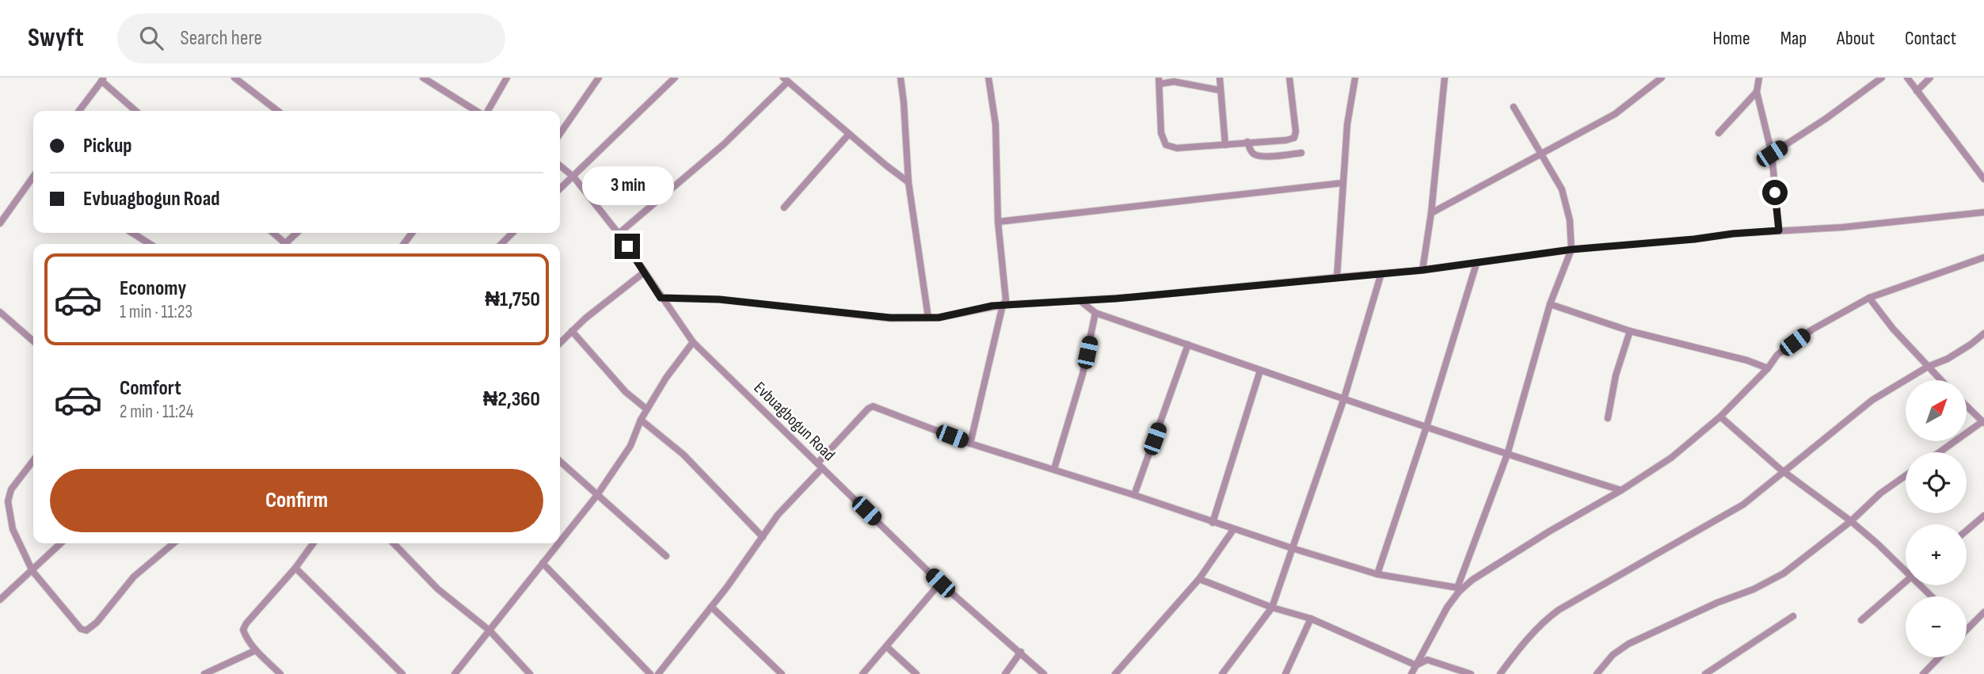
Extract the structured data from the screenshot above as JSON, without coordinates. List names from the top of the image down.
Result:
{
  "streets": {
    "street": ["Evbuagbogun Road"]
  },
  "north": "top right",
  "page": {
    "header": "Swyft",
    "search": "Search here",
    "nav": [
      "Home",
      "Map",
      "About",
      "Contact"
    ],
    "banner": ["Pickup", "Evbuagbogun Road"],
    "bubble": "3 min",
    "list": [
      {
        "name": "Economy",
        "note": "1 min · 11:23",
        "value": "₦1,750"
      },
      {
        "name": "Comfort",
        "note": "2 min · 11:24",
        "value": "₦2,360"
      }
    ],
    "map_buttons": ["+", "−"],
    "buttons": "Confirm"
  }
}
